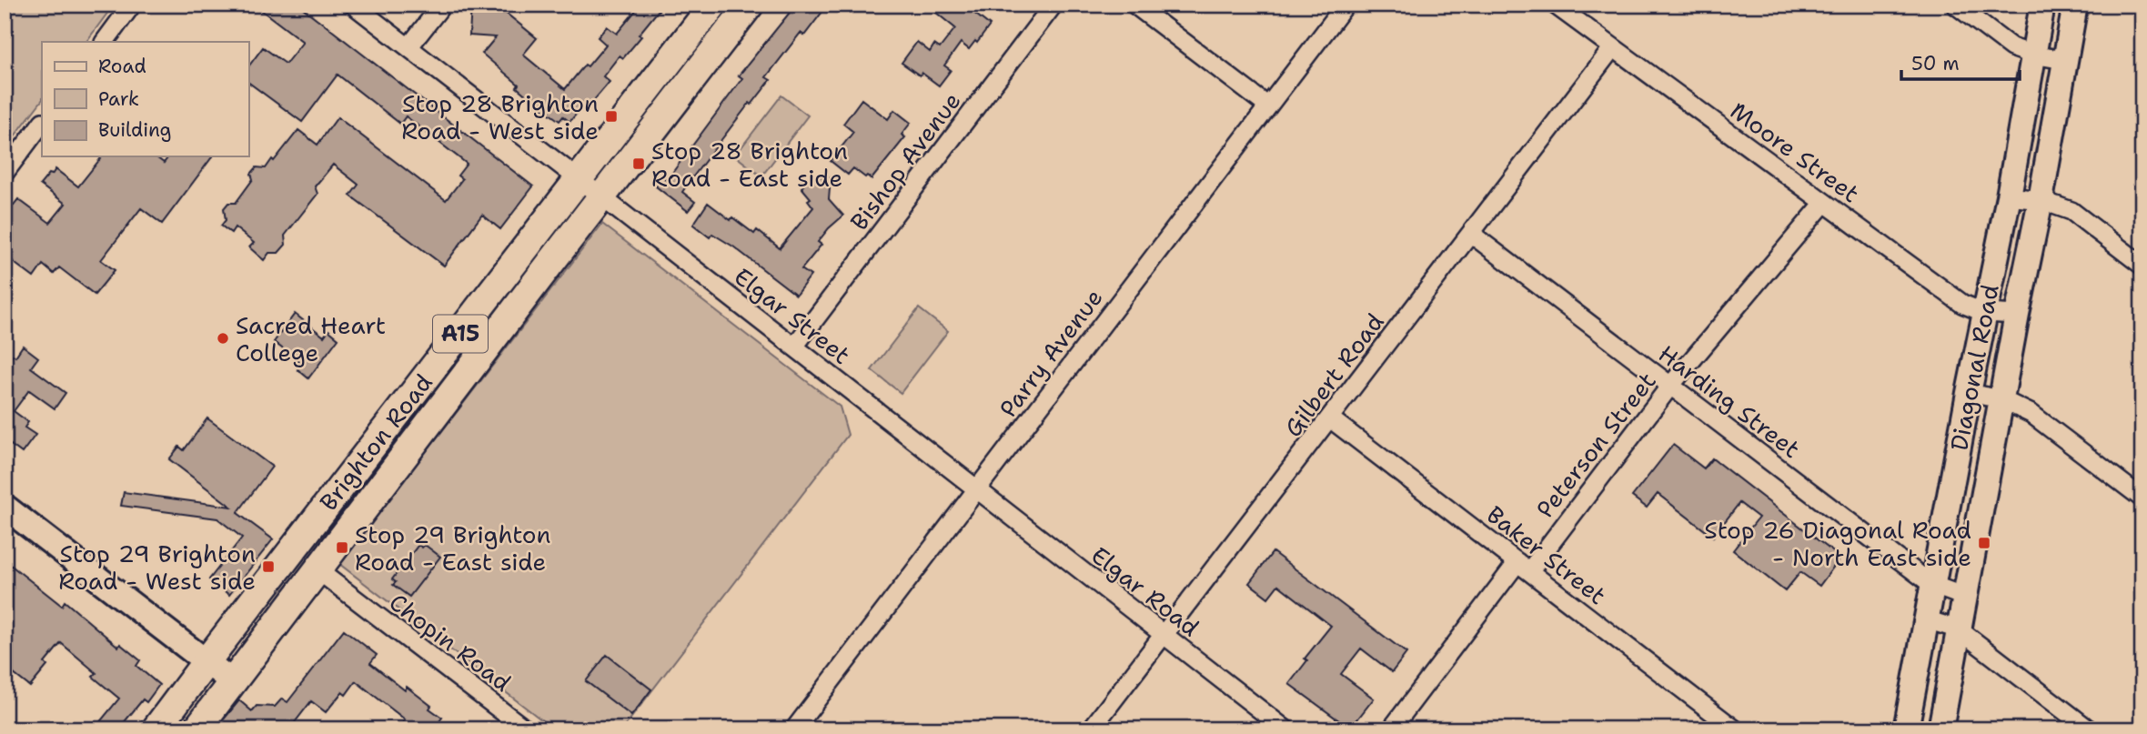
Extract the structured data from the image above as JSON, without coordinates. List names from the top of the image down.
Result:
{
  "streets": {
    "main road": ["A15", "Diagonal Road", "Brighton Road"],
    "street": [
      "Moore Street",
      "Bishop Avenue",
      "Elgar Street",
      "Parry Avenue",
      "Gilbert Road",
      "Harding Street",
      "Peterson Street",
      "Baker Street",
      "Elgar Road",
      "Chopin Road"
    ]
  },
  "crossings": [
    ["Moore Street", "Diagonal Road"],
    ["Moore Street", "Gilbert Road"],
    ["Moore Street", "Peterson Street"],
    ["Bishop Avenue", "Elgar Street"],
    ["Elgar Street", "Parry Avenue"],
    ["Elgar Street", "Brighton Road"],
    ["Elgar Street", "Elgar Road"],
    ["Parry Avenue", "Elgar Road"],
    ["Diagonal Road", "Harding Street"],
    ["Gilbert Road", "Harding Street"],
    ["Gilbert Road", "Baker Street"],
    ["Gilbert Road", "Elgar Road"],
    ["Harding Street", "Peterson Street"],
    ["Brighton Road", "Chopin Road"],
    ["Peterson Street", "Baker Street"]
  ],
  "places": {
    "transit": [
      "Stop 28 Brighton Road - West side",
      "Stop 28 Brighton Road - East side",
      "Stop 26 Diagonal Road - North East side",
      "Stop 29 Brighton Road - East side",
      "Stop 29 Brighton Road - West side"
    ],
    "other": ["Sacred Heart College"]
  },
  "legend": ["Road", "Park", "Building"],
  "scale_bar": "50 m"
}
